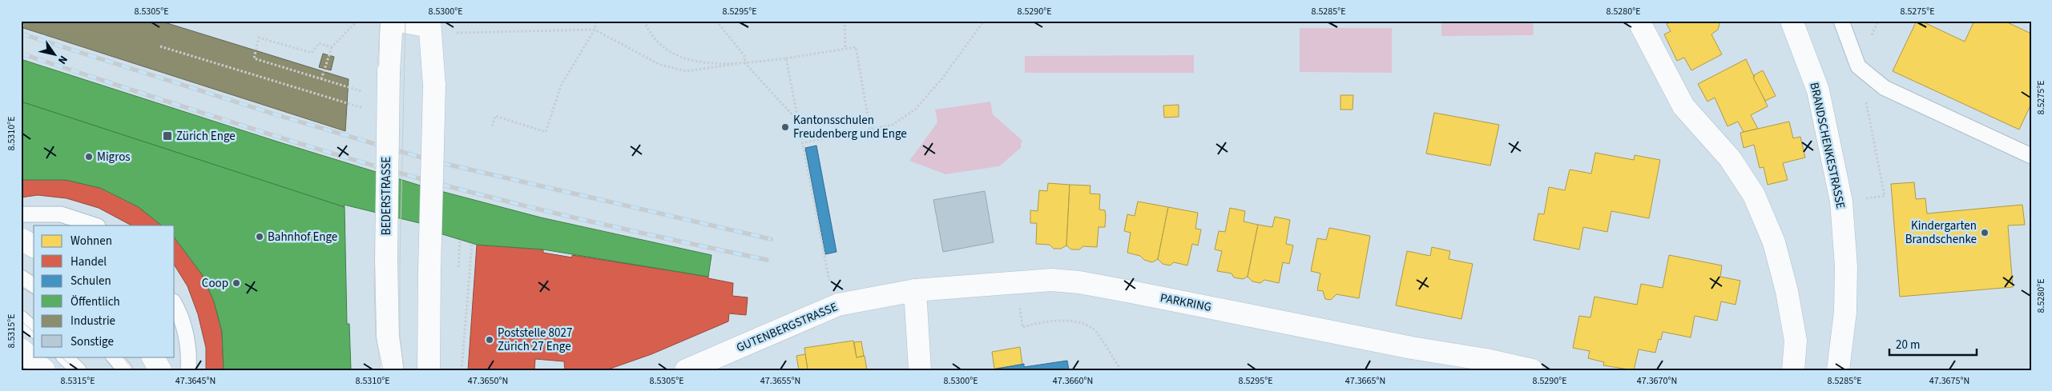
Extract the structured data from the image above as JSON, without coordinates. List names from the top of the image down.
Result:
{
  "streets": {
    "street": [
      "BRANDSCHENKESTRASSE",
      "BEDERSTRASSE",
      "PARKRING",
      "GUTENBERGSTRASSE"
    ]
  },
  "crossings": [
    ["PARKRING", "GUTENBERGSTRASSE"]
  ],
  "places": {
    "other": [
      "Kantonsschulen Freudenberg und Enge",
      "Migros",
      "Kindergarten Brandschenke",
      "Bahnhof Enge",
      "Coop",
      "Poststelle 8027 Zürich 27 Enge"
    ],
    "transit": ["Zürich Enge"]
  },
  "legend": [
    "Wohnen",
    "Handel",
    "Schulen",
    "Öffentlich",
    "Industrie",
    "Sonstige"
  ],
  "scale_bar": "20 m",
  "north": "bottom right",
  "coordinates": [
    "8.5305°E",
    "8.5300°E",
    "8.5295°E",
    "8.5290°E",
    "8.5285°E",
    "8.5280°E",
    "8.5275°E",
    "8.5310°E",
    "8.5315°E",
    "47.3645°N",
    "47.3650°N",
    "47.3655°N",
    "47.3660°N",
    "47.3665°N",
    "47.3670°N",
    "47.3675°N"
  ]
}
